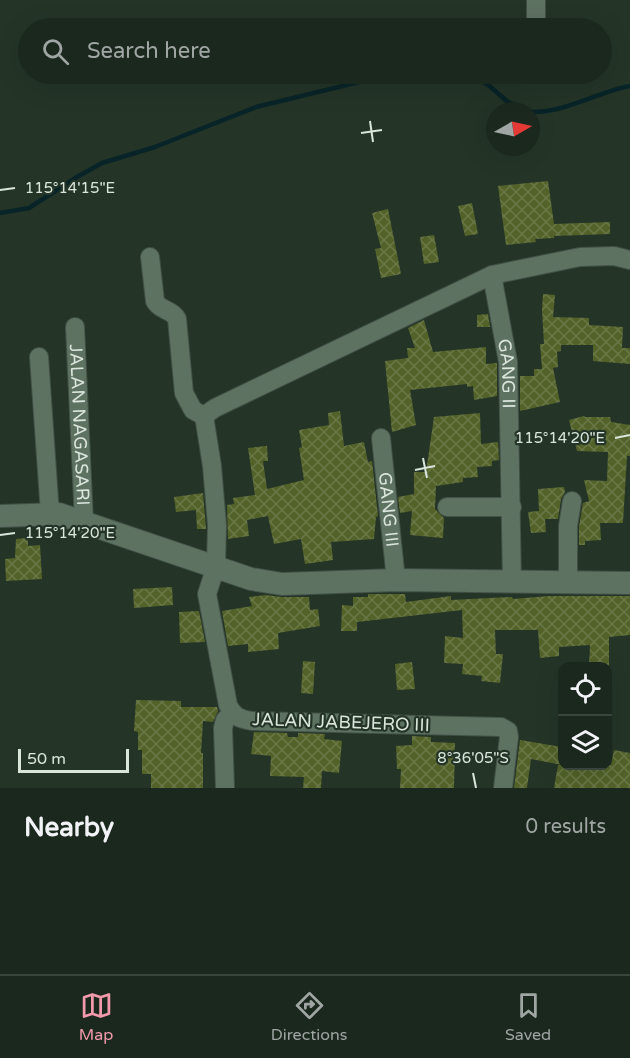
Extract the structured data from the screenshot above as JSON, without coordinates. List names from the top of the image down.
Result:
{
  "streets": {
    "street": [
      "GANG II",
      "JALAN NAGASARI",
      "GANG III",
      "JALAN JABEJERO III"
    ]
  },
  "scale_bar": "50 m",
  "north": "right",
  "page": {
    "search": "Search here",
    "scale": "50 m",
    "heading": ["Nearby", "0 results"],
    "nav": ["Map", "Directions", "Saved"]
  },
  "coordinates": ["115°14'15\"E", "115°14'20\"E", "8°36'05\"S"]
}
